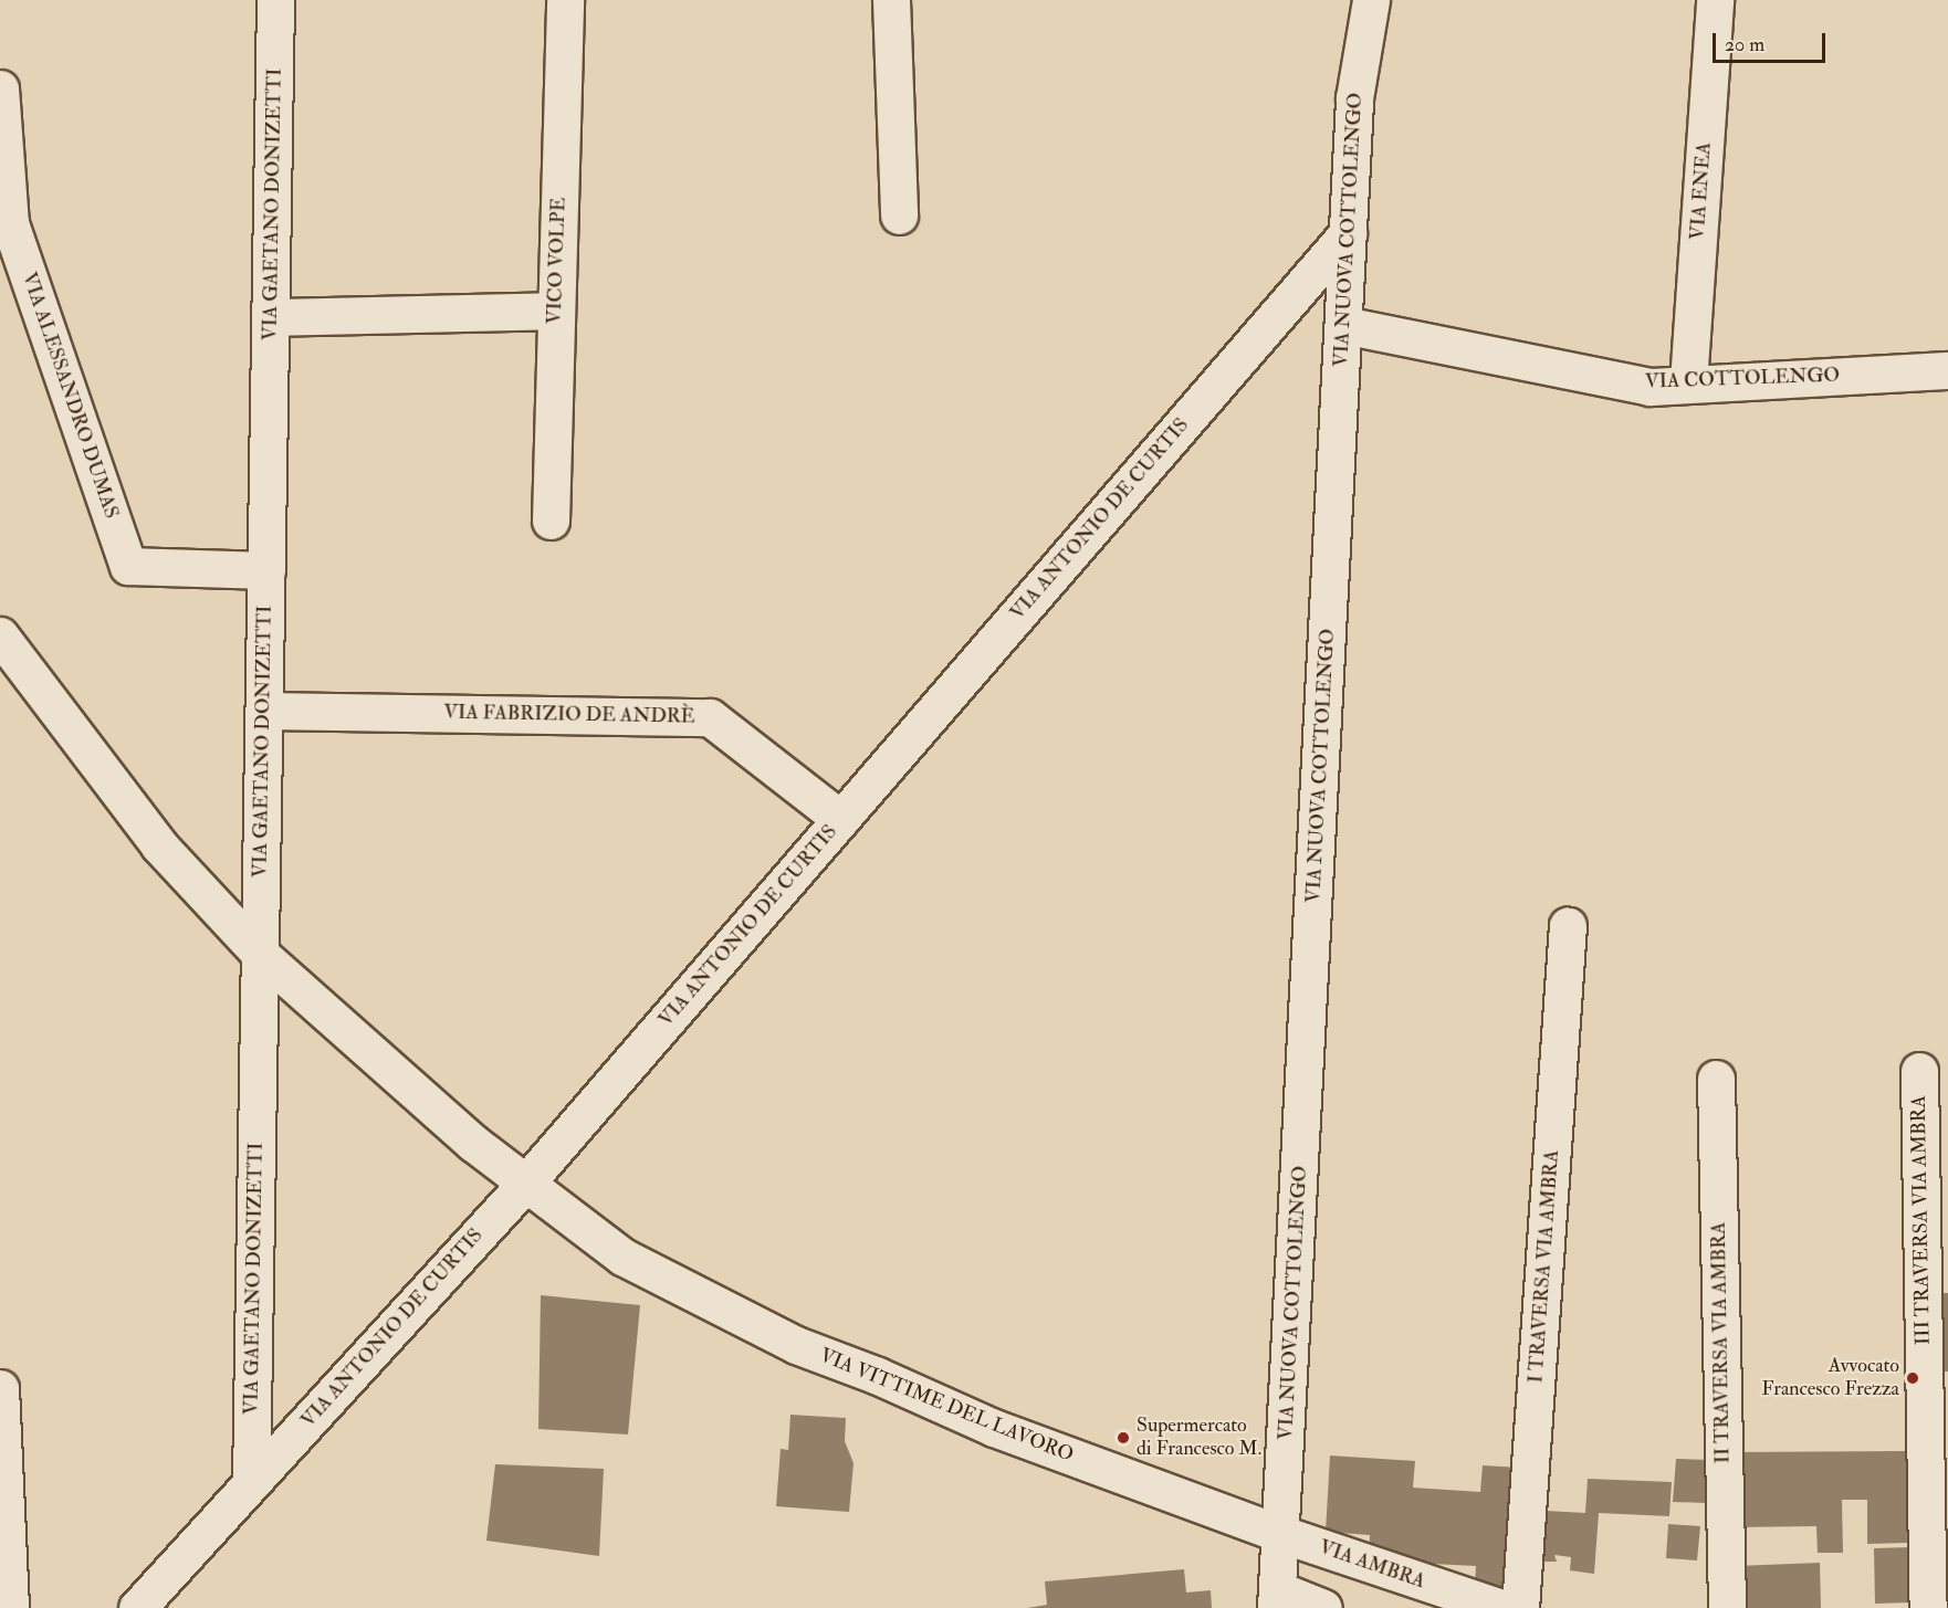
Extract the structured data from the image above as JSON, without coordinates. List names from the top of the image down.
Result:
{
  "streets": {
    "street": [
      "VIA ENEA",
      "VIA GAETANO DONIZETTI",
      "VIA NUOVA COTTOLENGO",
      "VICO VOLPE",
      "VIA COTTOLENGO",
      "VIA ALESSANDRO DUMAS",
      "VIA ANTONIO DE CURTIS",
      "VIA FABRIZIO DE ANDRÈ",
      "III TRAVERSA VIA AMBRA",
      "I TRAVERSA VIA AMBRA",
      "II TRAVERSA VIA AMBRA",
      "VIA VITTIME DEL LAVORO",
      "VIA AMBRA"
    ]
  },
  "crossings": [
    ["VIA ENEA", "VIA COTTOLENGO"],
    ["VIA GAETANO DONIZETTI", "VIA ALESSANDRO DUMAS"],
    ["VIA GAETANO DONIZETTI", "VIA ANTONIO DE CURTIS"],
    ["VIA GAETANO DONIZETTI", "VIA FABRIZIO DE ANDRÈ"],
    ["VIA GAETANO DONIZETTI", "VIA VITTIME DEL LAVORO"],
    ["VIA NUOVA COTTOLENGO", "VIA COTTOLENGO"],
    ["VIA NUOVA COTTOLENGO", "VIA ANTONIO DE CURTIS"],
    ["VIA NUOVA COTTOLENGO", "VIA VITTIME DEL LAVORO"],
    ["VIA NUOVA COTTOLENGO", "VIA AMBRA"],
    ["VIA ANTONIO DE CURTIS", "VIA FABRIZIO DE ANDRÈ"],
    ["VIA ANTONIO DE CURTIS", "VIA VITTIME DEL LAVORO"],
    ["VIA VITTIME DEL LAVORO", "VIA AMBRA"]
  ],
  "places": ["Avvocato Francesco Frezza", "Supermercato di Francesco M."],
  "scale_bar": "20 m"
}
